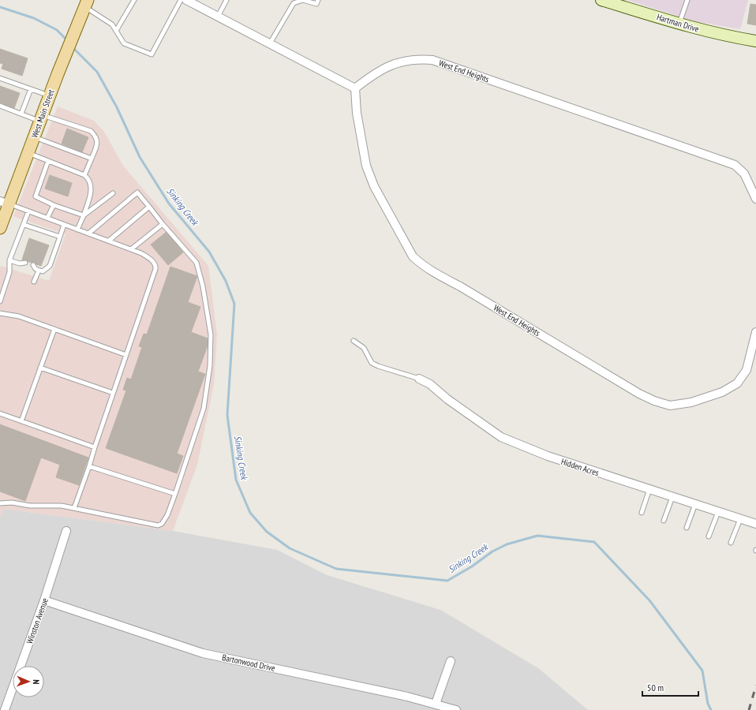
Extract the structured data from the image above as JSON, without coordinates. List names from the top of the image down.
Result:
{
  "streets": {
    "main road": ["Hartman Drive", "West Main Street"],
    "street": [
      "West End Heights",
      "Hidden Acres",
      "Winston Avenue",
      "Bartonwood Drive"
    ]
  },
  "crossings": [
    ["Winston Avenue", "Bartonwood Drive"]
  ],
  "water": ["Sinking Creek"],
  "scale_bar": "50 m",
  "north": "right"
}
